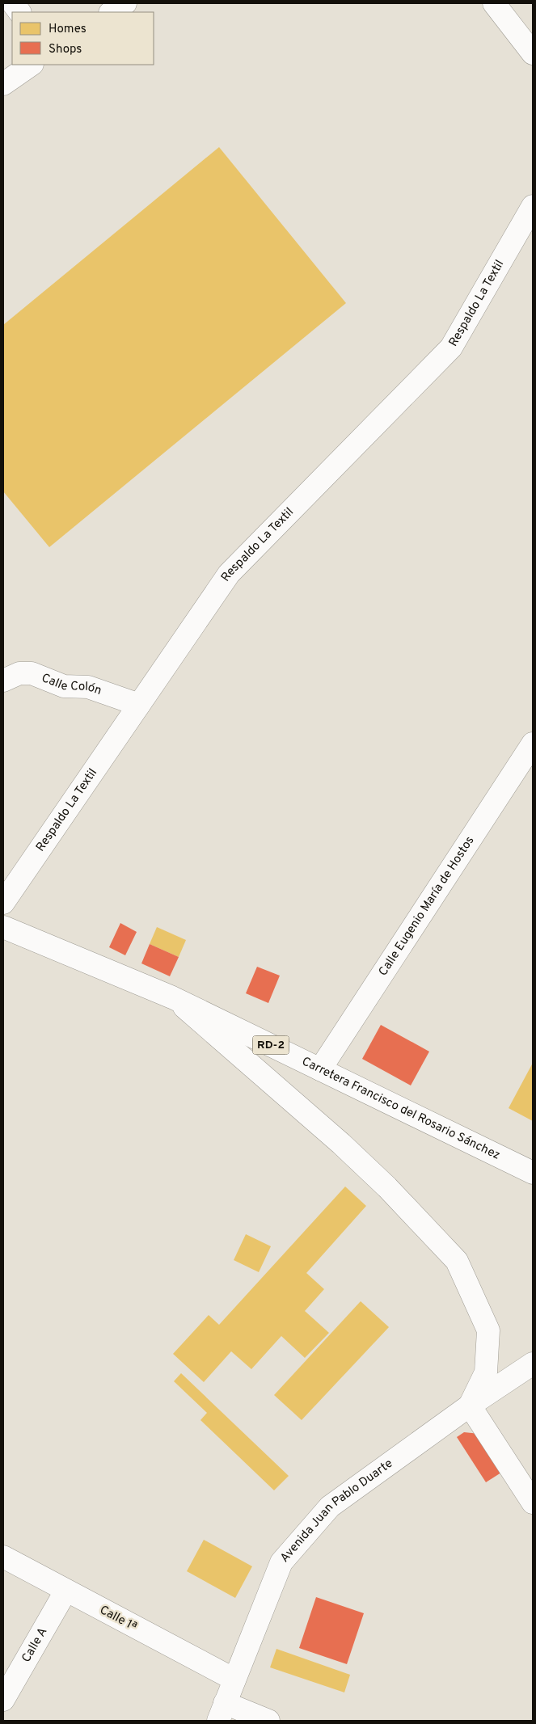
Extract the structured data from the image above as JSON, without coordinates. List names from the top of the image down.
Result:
{
  "streets": {
    "street": [
      "Respaldo La Textil",
      "Calle Colón",
      "Calle Eugenio María de Hostos",
      "RD-2",
      "Carretera Francisco del Rosario Sánchez",
      "Avenida Juan Pablo Duarte",
      "Calle 1ª",
      "Calle A"
    ]
  },
  "crossings": [
    ["Respaldo La Textil", "Calle Colón"],
    ["Calle Eugenio María de Hostos", "Carretera Francisco del Rosario Sánchez"],
    ["Avenida Juan Pablo Duarte", "Calle 1ª"],
    ["Calle 1ª", "Calle A"]
  ],
  "legend": ["Homes", "Shops"]
}
